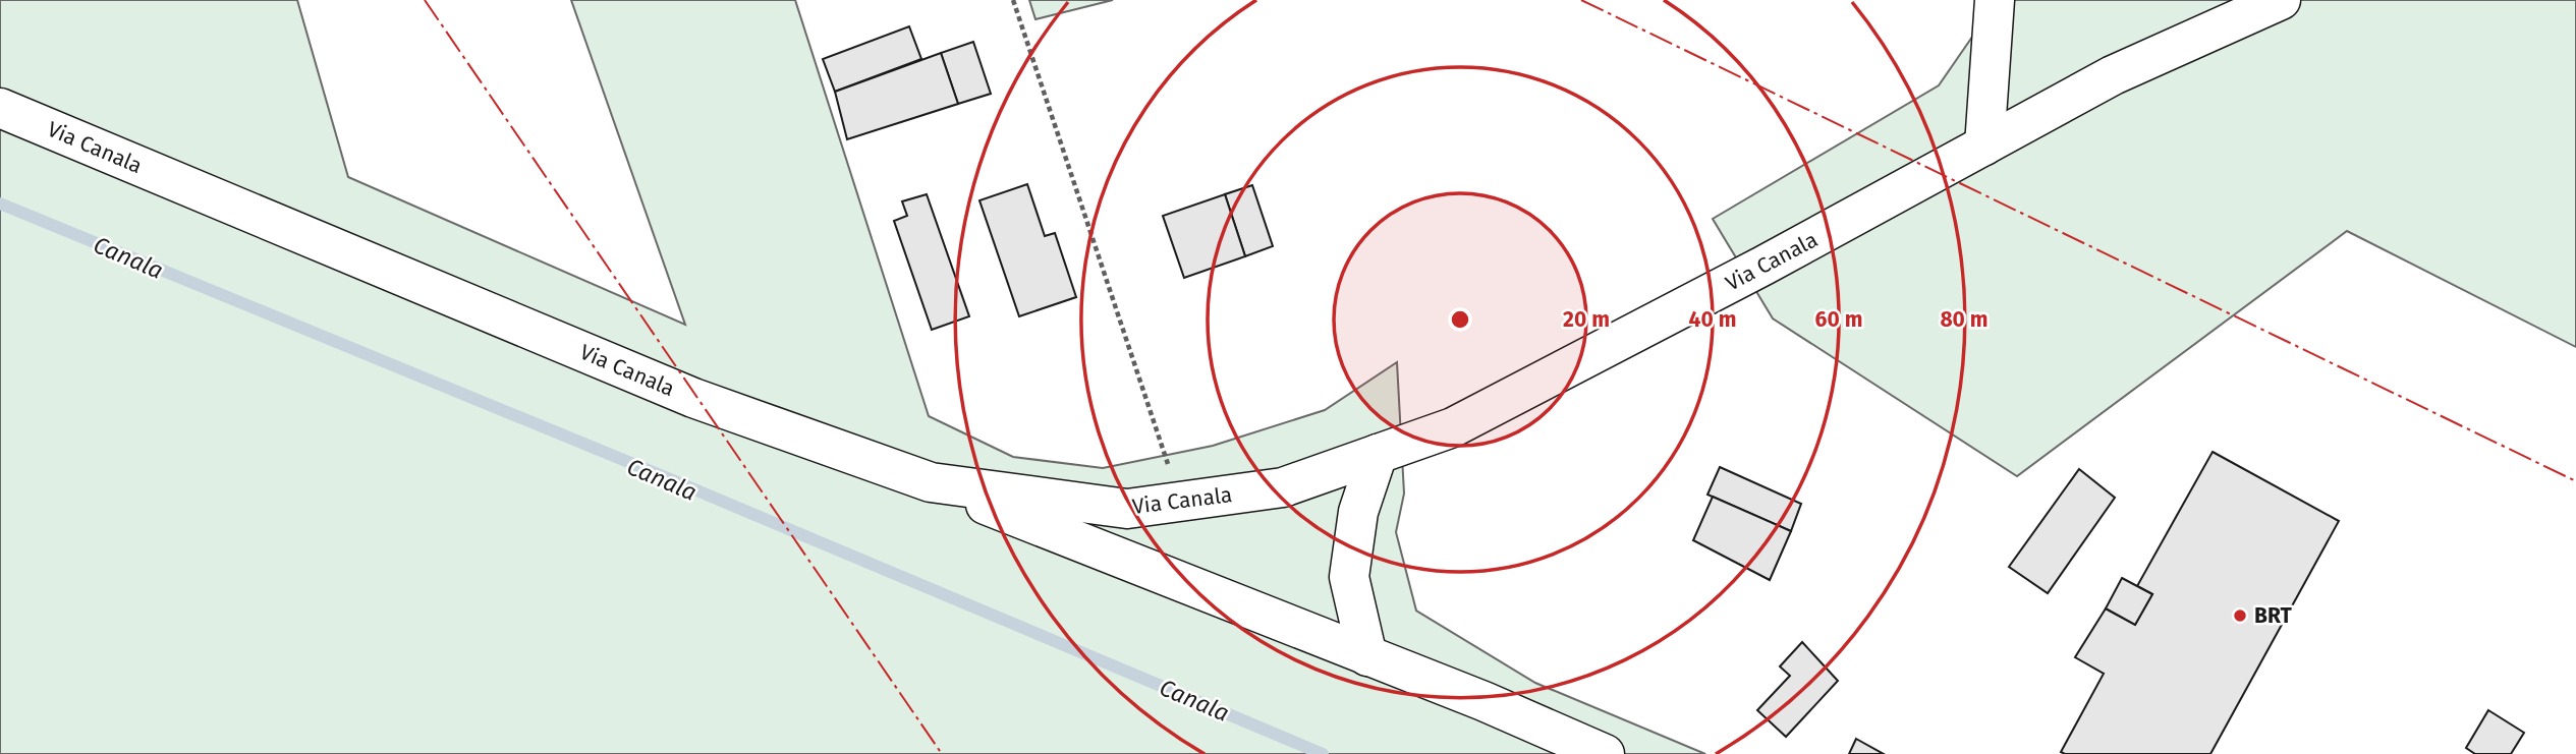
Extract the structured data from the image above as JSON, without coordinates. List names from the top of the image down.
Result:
{
  "streets": {
    "street": ["Via Canala"]
  },
  "water": ["Canala"],
  "places": ["BRT"],
  "rings": [
    "20 m",
    "40 m",
    "60 m",
    "80 m"
  ]
}
